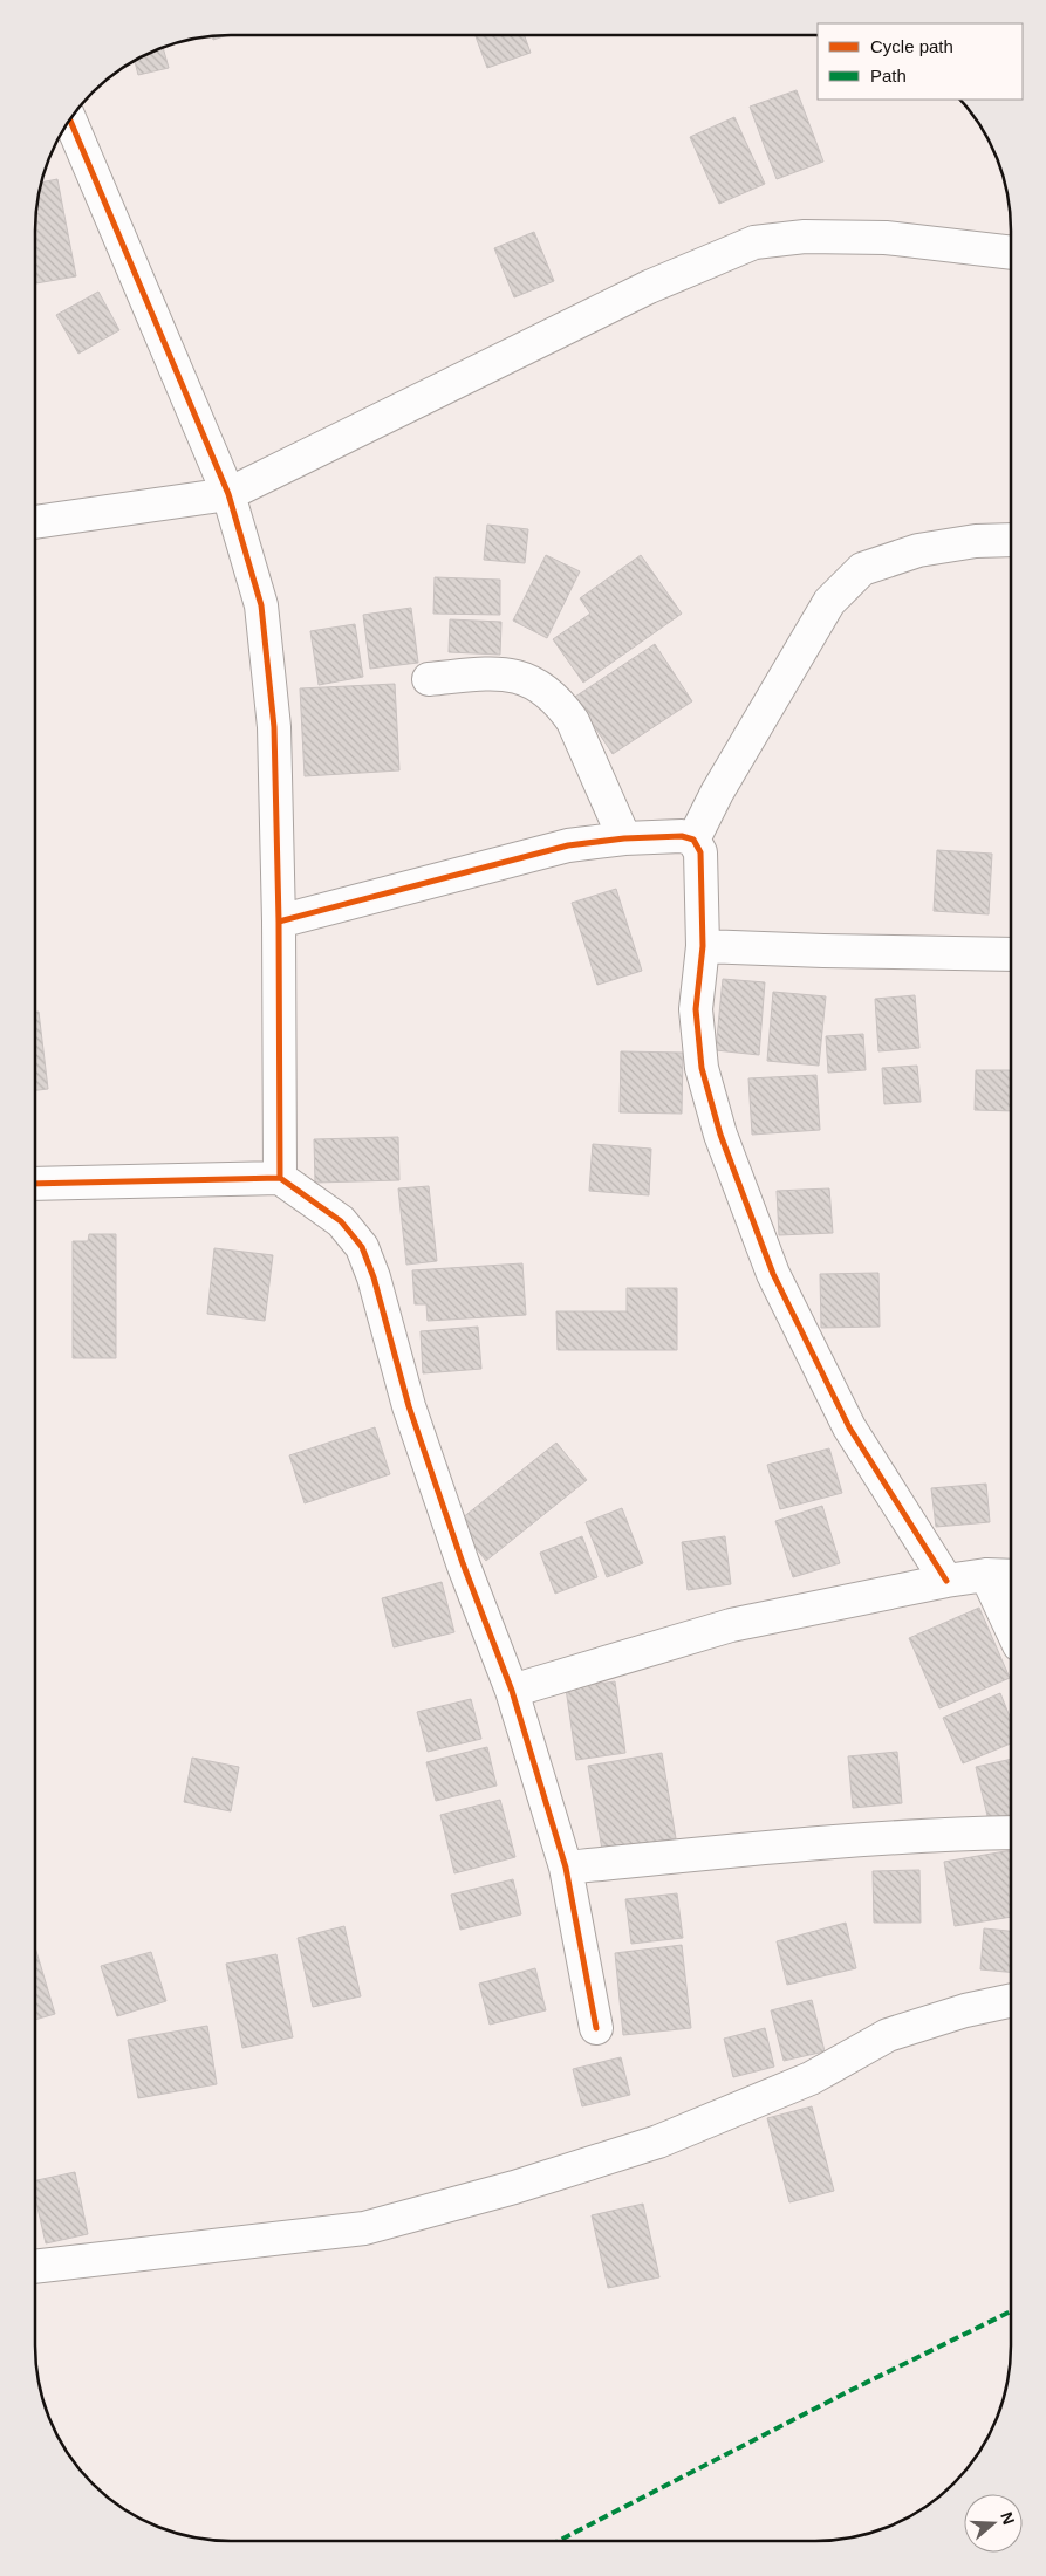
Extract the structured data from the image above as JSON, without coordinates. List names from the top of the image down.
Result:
{
  "legend": ["Cycle path", "Path"],
  "north": "right"
}
